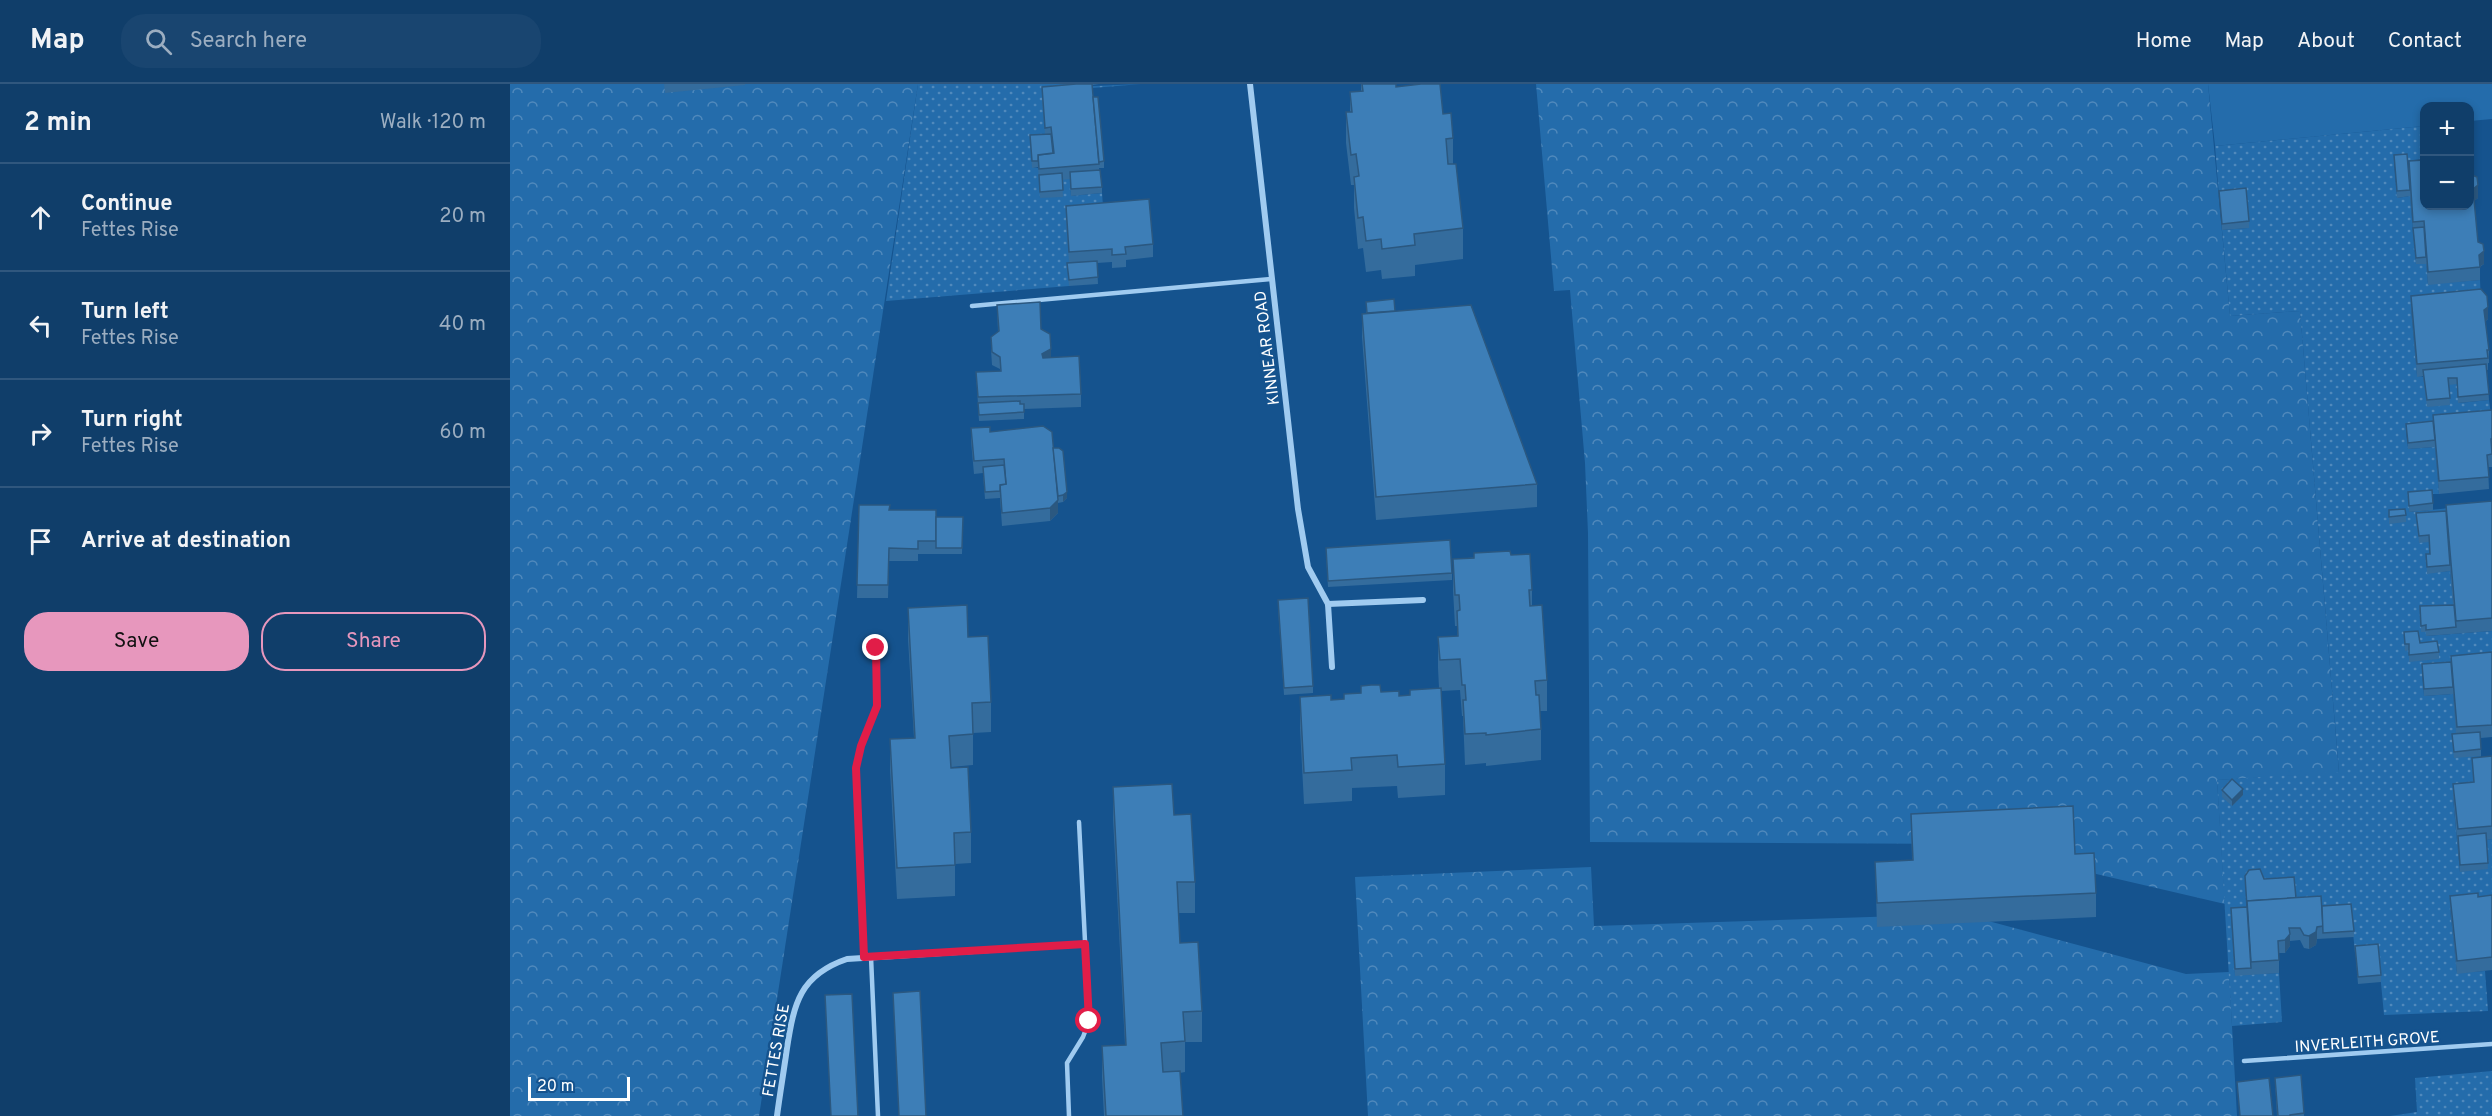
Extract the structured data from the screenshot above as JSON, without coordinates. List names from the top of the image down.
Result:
{
  "streets": {
    "street": ["KINNEAR ROAD", "FETTES RISE"],
    "lane": ["INVERLEITH GROVE"]
  },
  "scale_bar": "20 m",
  "page": {
    "header": "Map",
    "search": "Search here",
    "nav": [
      "Home",
      "Map",
      "About",
      "Contact"
    ],
    "heading": ["2 min", "Walk · 120 m"],
    "map_buttons": ["+", "−"],
    "list": [
      ["Continue", "Fettes Rise", "20 m"],
      ["Turn left", "Fettes Rise", "40 m"],
      ["Turn right", "Fettes Rise", "60 m"],
      "Arrive at destination"
    ],
    "buttons": ["Save", "Share"],
    "scale": "20 m"
  }
}
